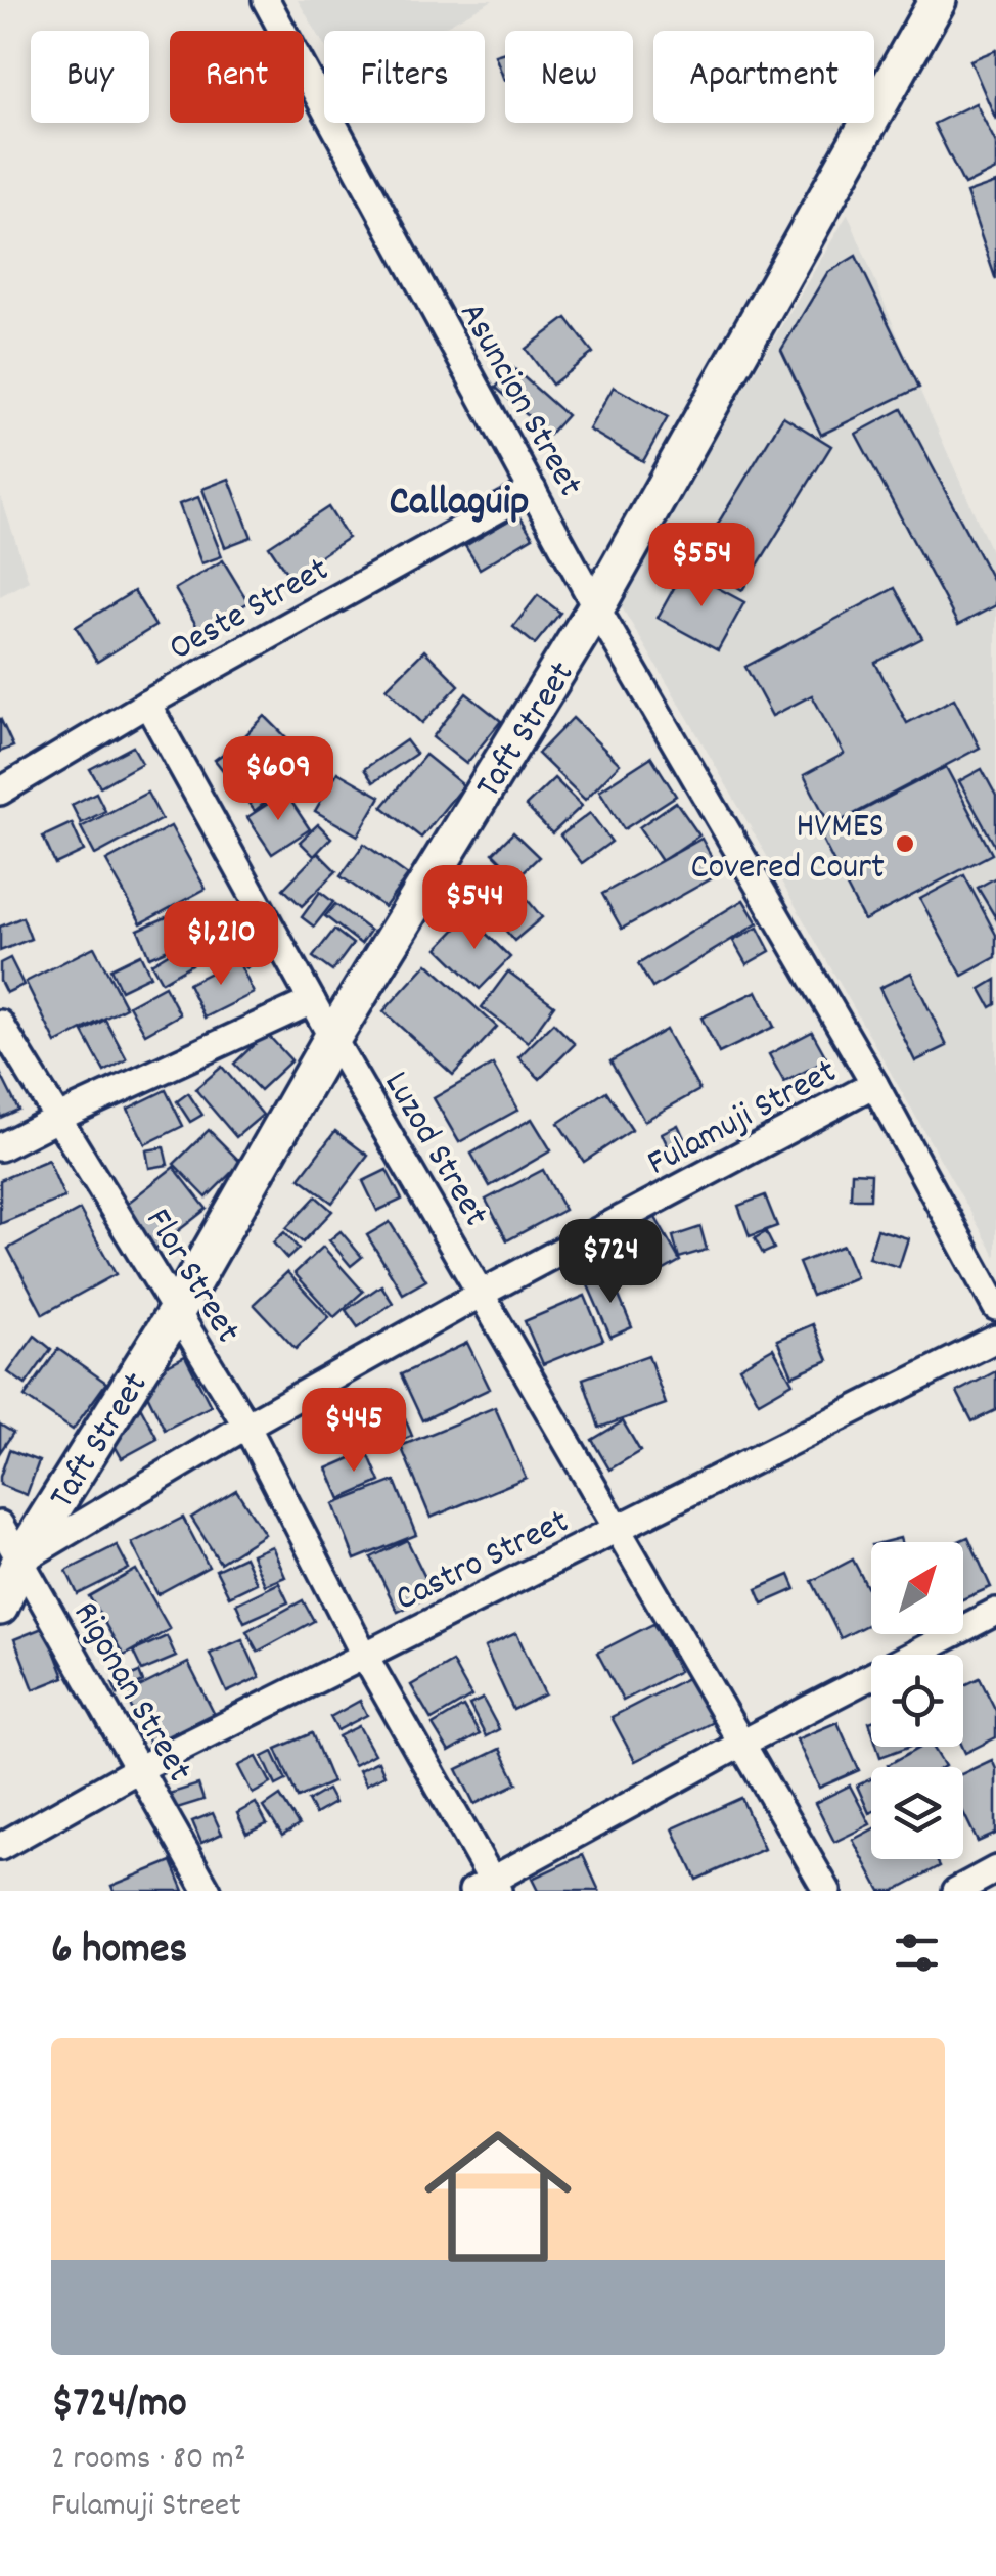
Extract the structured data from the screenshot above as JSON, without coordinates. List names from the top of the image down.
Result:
{
  "streets": {
    "street": [
      "Asuncion Street",
      "Oeste Street",
      "Taft Street",
      "Fulamuji Street",
      "Luzod Street",
      "Flor Street",
      "Castro Street",
      "Rigonan Street"
    ]
  },
  "crossings": [
    ["Asuncion Street", "Oeste Street"],
    ["Asuncion Street", "Taft Street"],
    ["Asuncion Street", "Fulamuji Street"],
    ["Oeste Street", "Luzod Street"],
    ["Taft Street", "Fulamuji Street"],
    ["Taft Street", "Luzod Street"],
    ["Taft Street", "Flor Street"],
    ["Taft Street", "Rigonan Street"],
    ["Fulamuji Street", "Luzod Street"],
    ["Fulamuji Street", "Flor Street"],
    ["Fulamuji Street", "Rigonan Street"],
    ["Luzod Street", "Castro Street"],
    ["Flor Street", "Castro Street"],
    ["Castro Street", "Rigonan Street"]
  ],
  "districts": ["Callaguip"],
  "places": ["HVMES Covered Court"],
  "north": "top right",
  "page": {
    "chip": [
      "Buy",
      "Rent",
      "Filters",
      "New",
      "Apartment"
    ],
    "price": [
      "$554",
      "$609",
      "$544",
      "$1,210",
      "$724",
      "$445"
    ],
    "heading": "6 homes",
    "list": [
      {
        "name": "$724/mo",
        "note": "2 rooms · 80 m² · Fulamuji Street"
      }
    ]
  }
}
